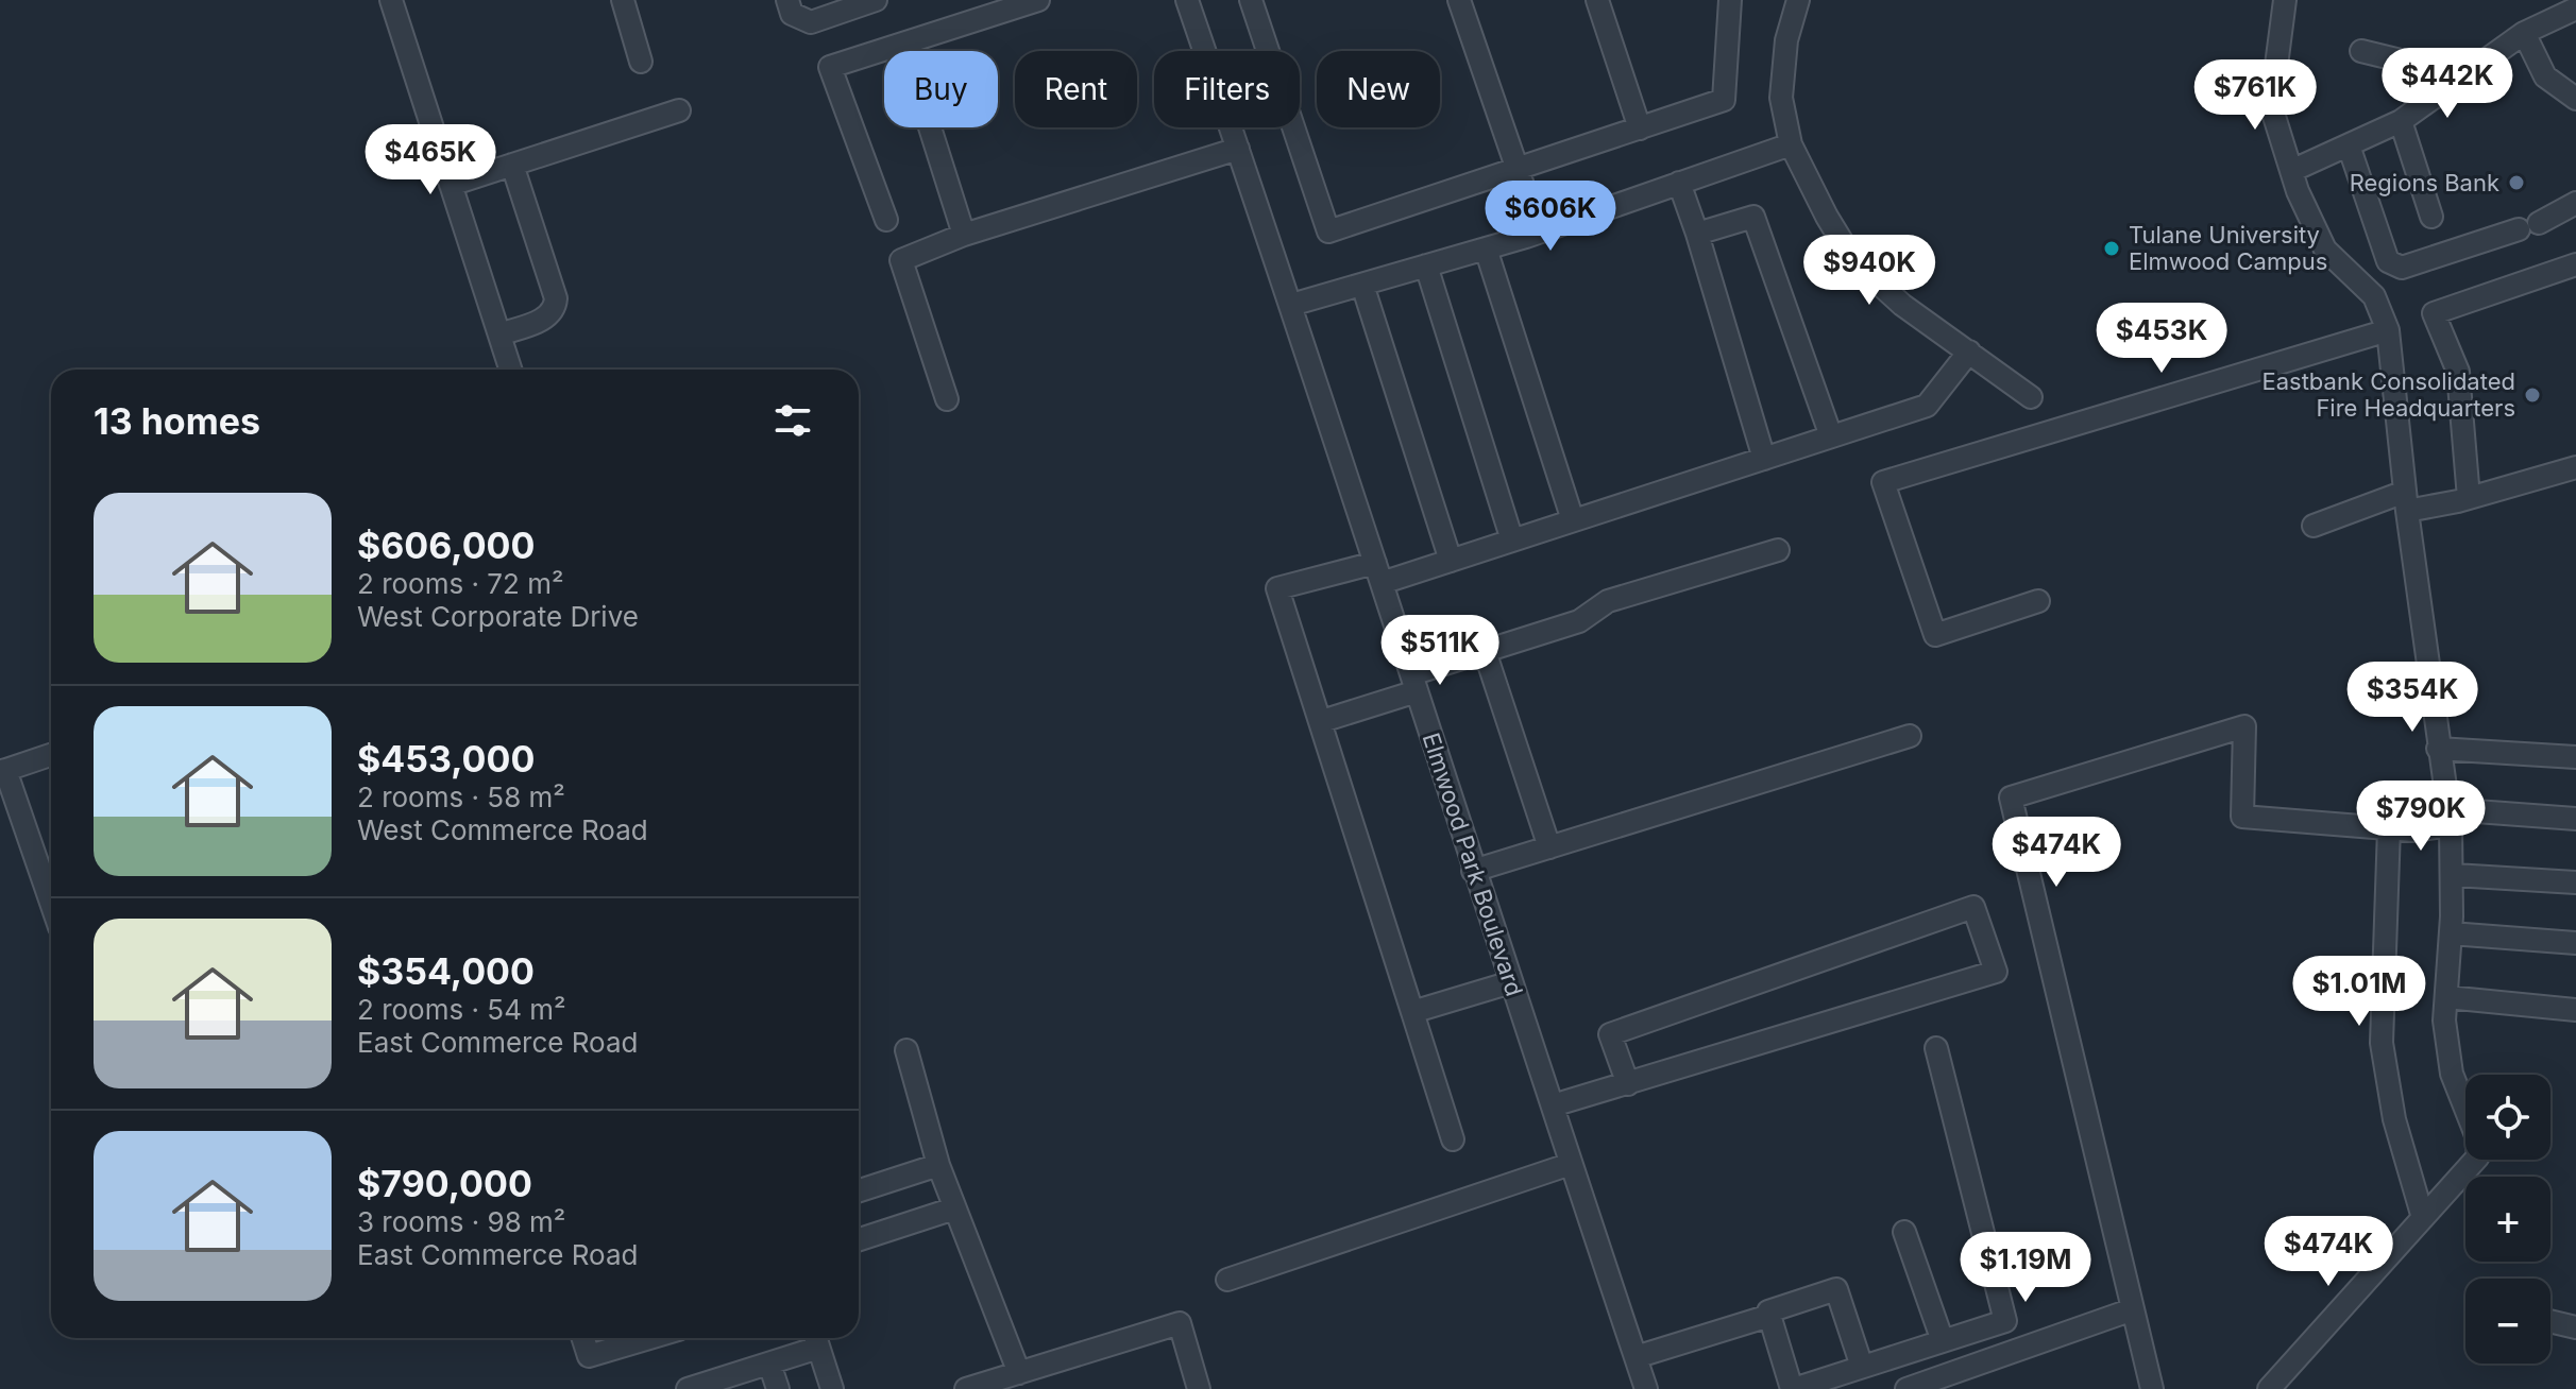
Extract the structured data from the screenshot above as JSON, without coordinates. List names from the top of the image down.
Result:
{
  "streets": {
    "street": ["Elmwood Park Boulevard"]
  },
  "places": ["Regions Bank", "Tulane University Elmwood Campus", "Eastbank Consolidated Fire Headquarters"],
  "page": {
    "price": [
      "$442K",
      "$761K",
      "$465K",
      "$606K",
      "$940K",
      "$453K",
      "$511K",
      "$354K",
      "$790K",
      "$474K",
      "$1.01M",
      "$474K",
      "$1.19M"
    ],
    "chip": [
      "Buy",
      "Rent",
      "Filters",
      "New"
    ],
    "heading": "13 homes",
    "list": [
      {
        "name": "$606,000",
        "note": "2 rooms · 72 m² · West Corporate Drive"
      },
      {
        "name": "$453,000",
        "note": "2 rooms · 58 m² · West Commerce Road"
      },
      {
        "name": "$354,000",
        "note": "2 rooms · 54 m² · East Commerce Road"
      },
      {
        "name": "$790,000",
        "note": "3 rooms · 98 m² · East Commerce Road"
      }
    ],
    "map_buttons": ["+", "−"]
  }
}
